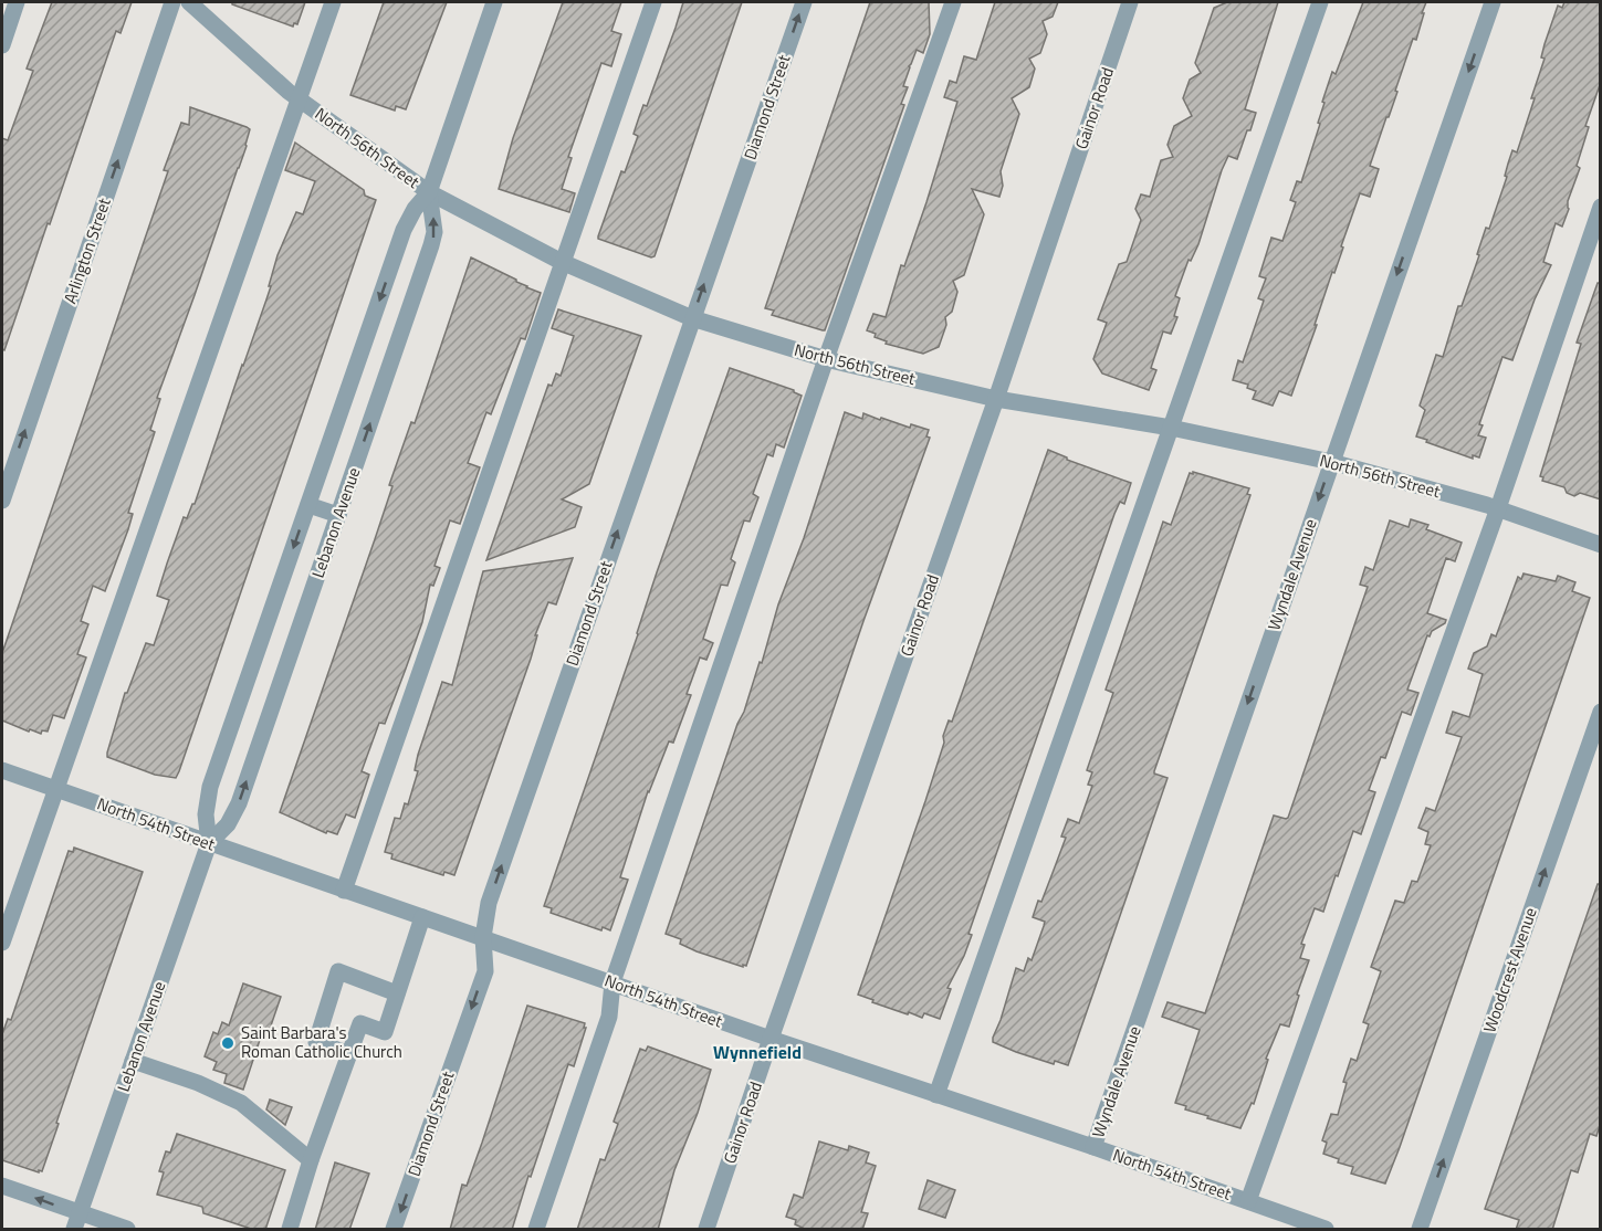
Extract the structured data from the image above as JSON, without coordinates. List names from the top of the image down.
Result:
{
  "streets": {
    "street": [
      "Diamond Street",
      "Gainor Road",
      "North 56th Street",
      "Arlington Street",
      "Lebanon Avenue",
      "Wyndale Avenue",
      "North 54th Street",
      "Woodcrest Avenue"
    ]
  },
  "crossings": [
    ["Diamond Street", "North 56th Street"],
    ["Diamond Street", "North 54th Street"],
    ["Gainor Road", "North 56th Street"],
    ["Gainor Road", "North 54th Street"],
    ["North 56th Street", "Lebanon Avenue"],
    ["North 56th Street", "Wyndale Avenue"],
    ["Lebanon Avenue", "North 54th Street"],
    ["Wyndale Avenue", "North 54th Street"]
  ],
  "one_way": ["Wyndale Avenue", "Woodcrest Avenue"],
  "districts": ["Wynnefield"],
  "places": ["Saint Barbara's Roman Catholic Church"]
}
